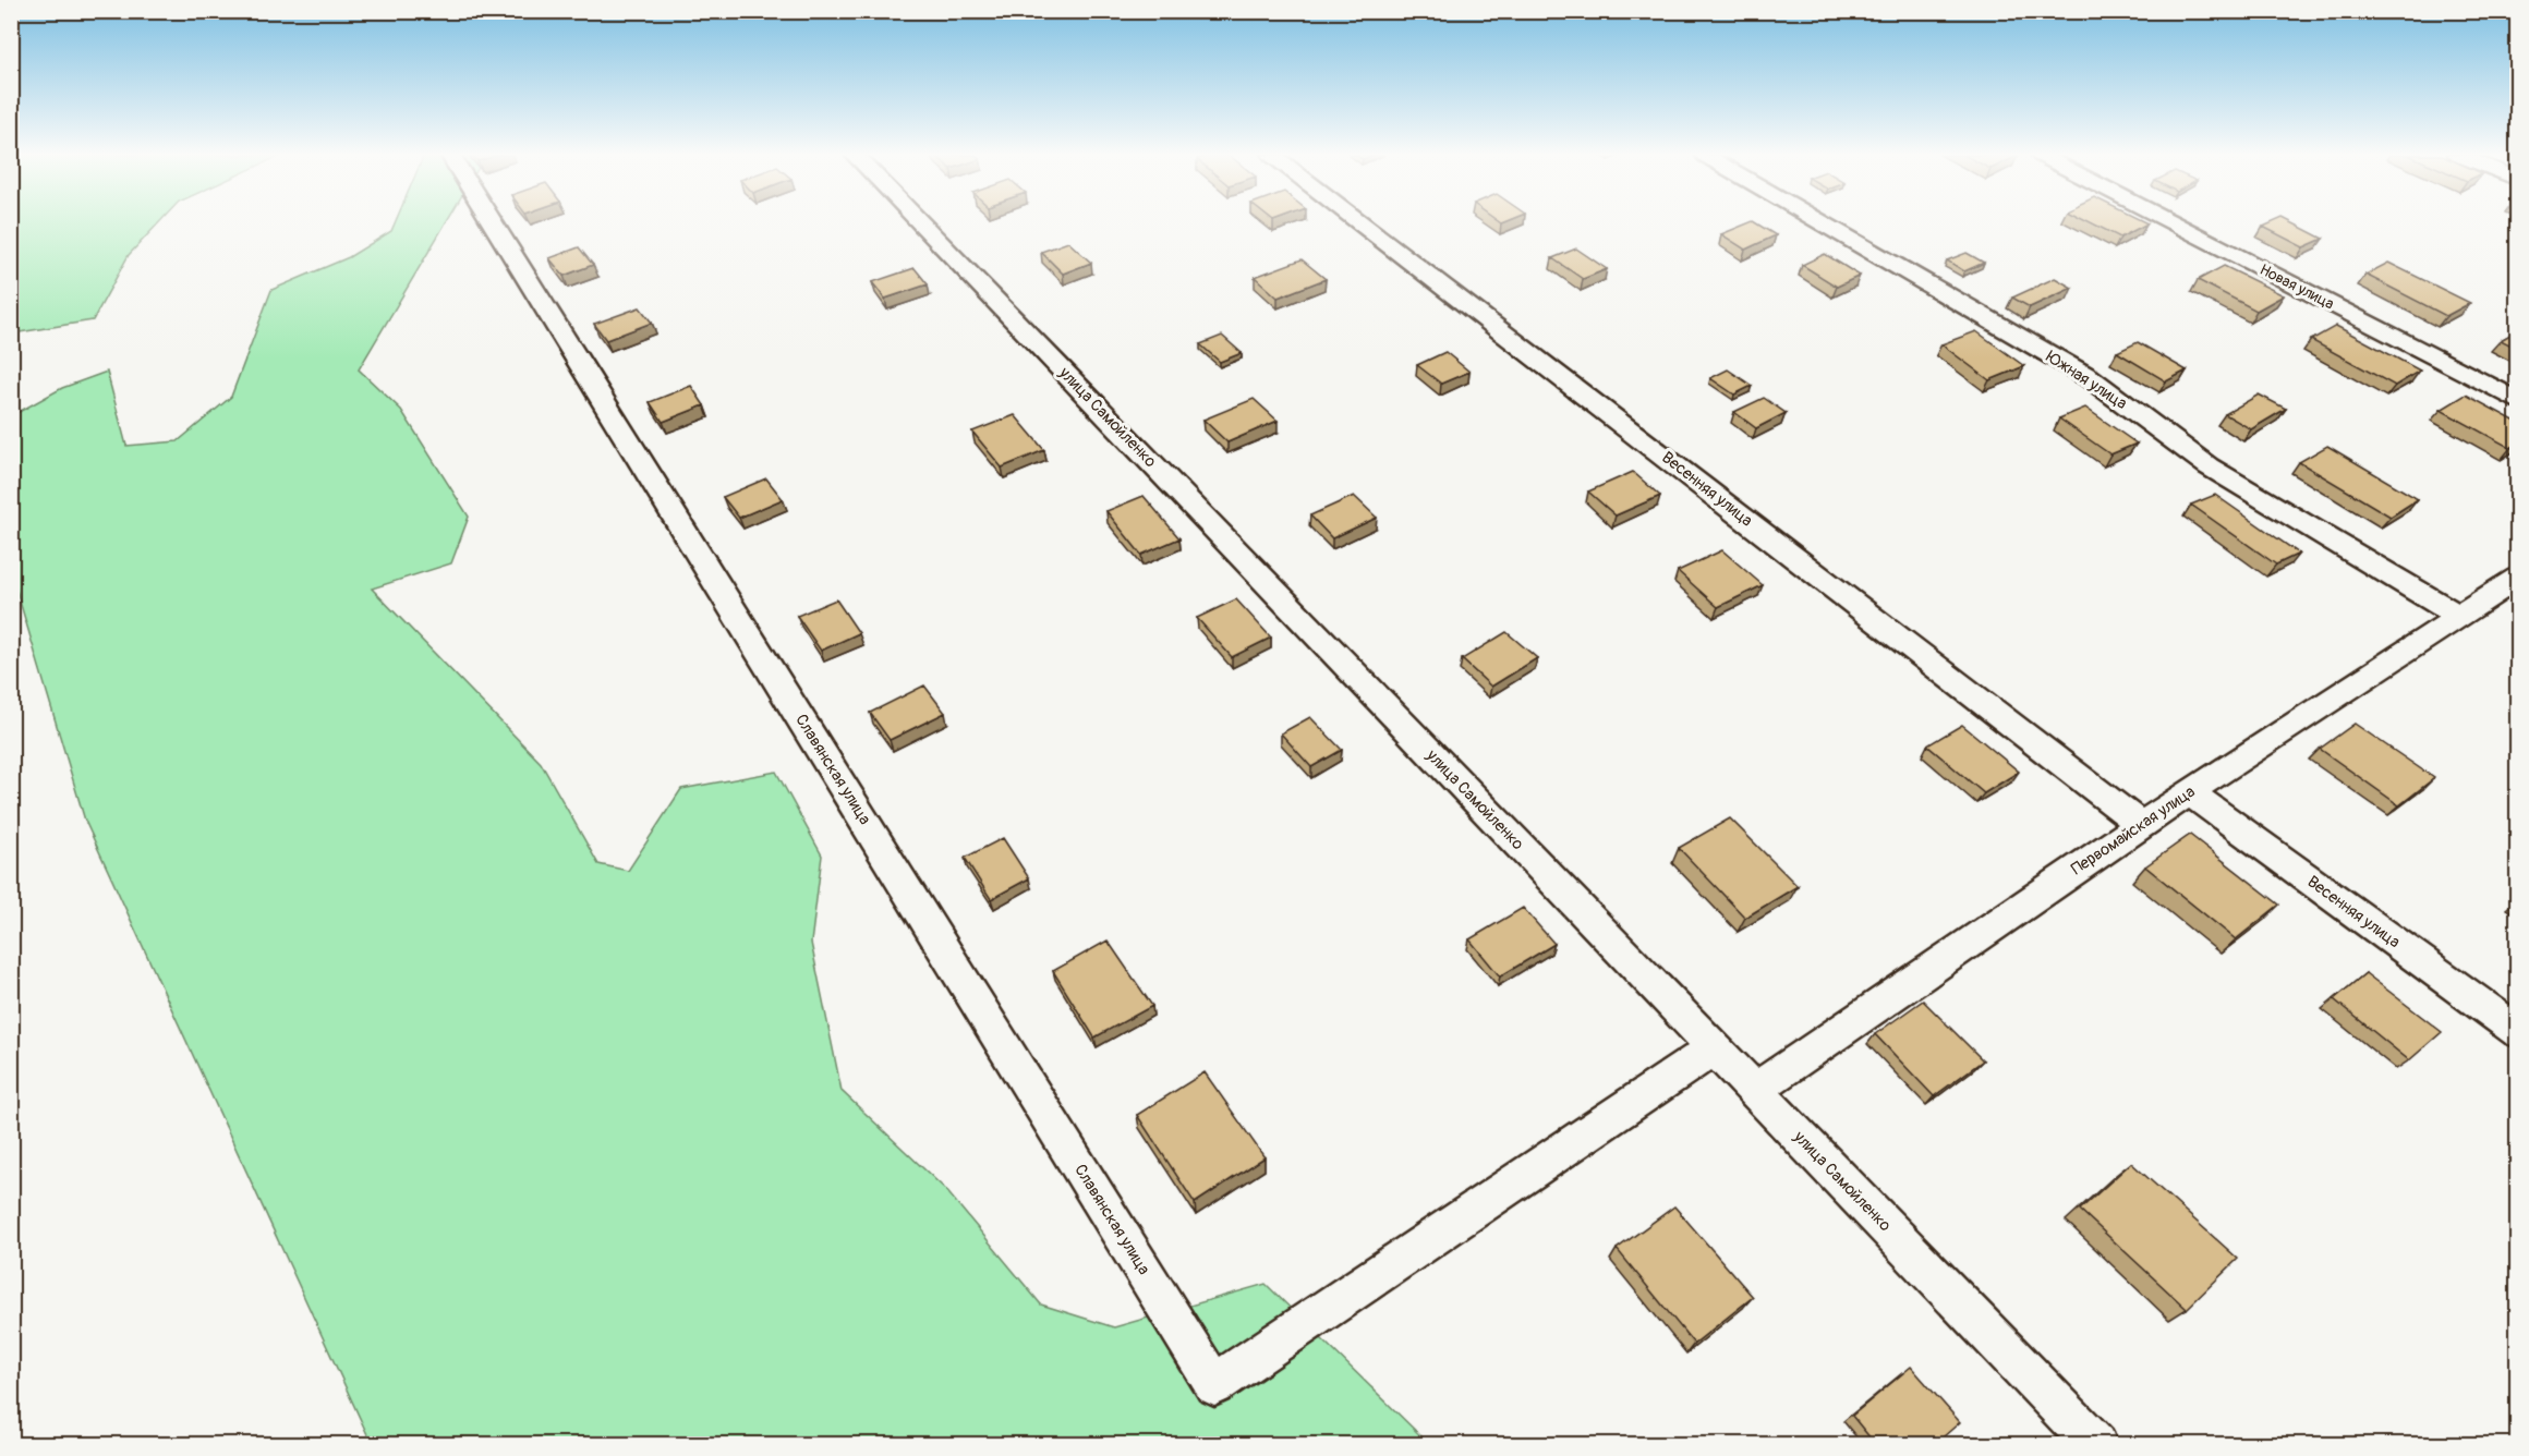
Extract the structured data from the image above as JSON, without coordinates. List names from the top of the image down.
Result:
{
  "streets": {
    "street": [
      "Новая улица",
      "Южная улица",
      "улица Самойленко",
      "Весенняя улица",
      "Славянская улица",
      "Первомайская улица"
    ]
  },
  "crossings": [
    ["Южная улица", "Первомайская улица"],
    ["улица Самойленко", "Славянская улица"],
    ["улица Самойленко", "Первомайская улица"],
    ["Весенняя улица", "Первомайская улица"]
  ]
}
